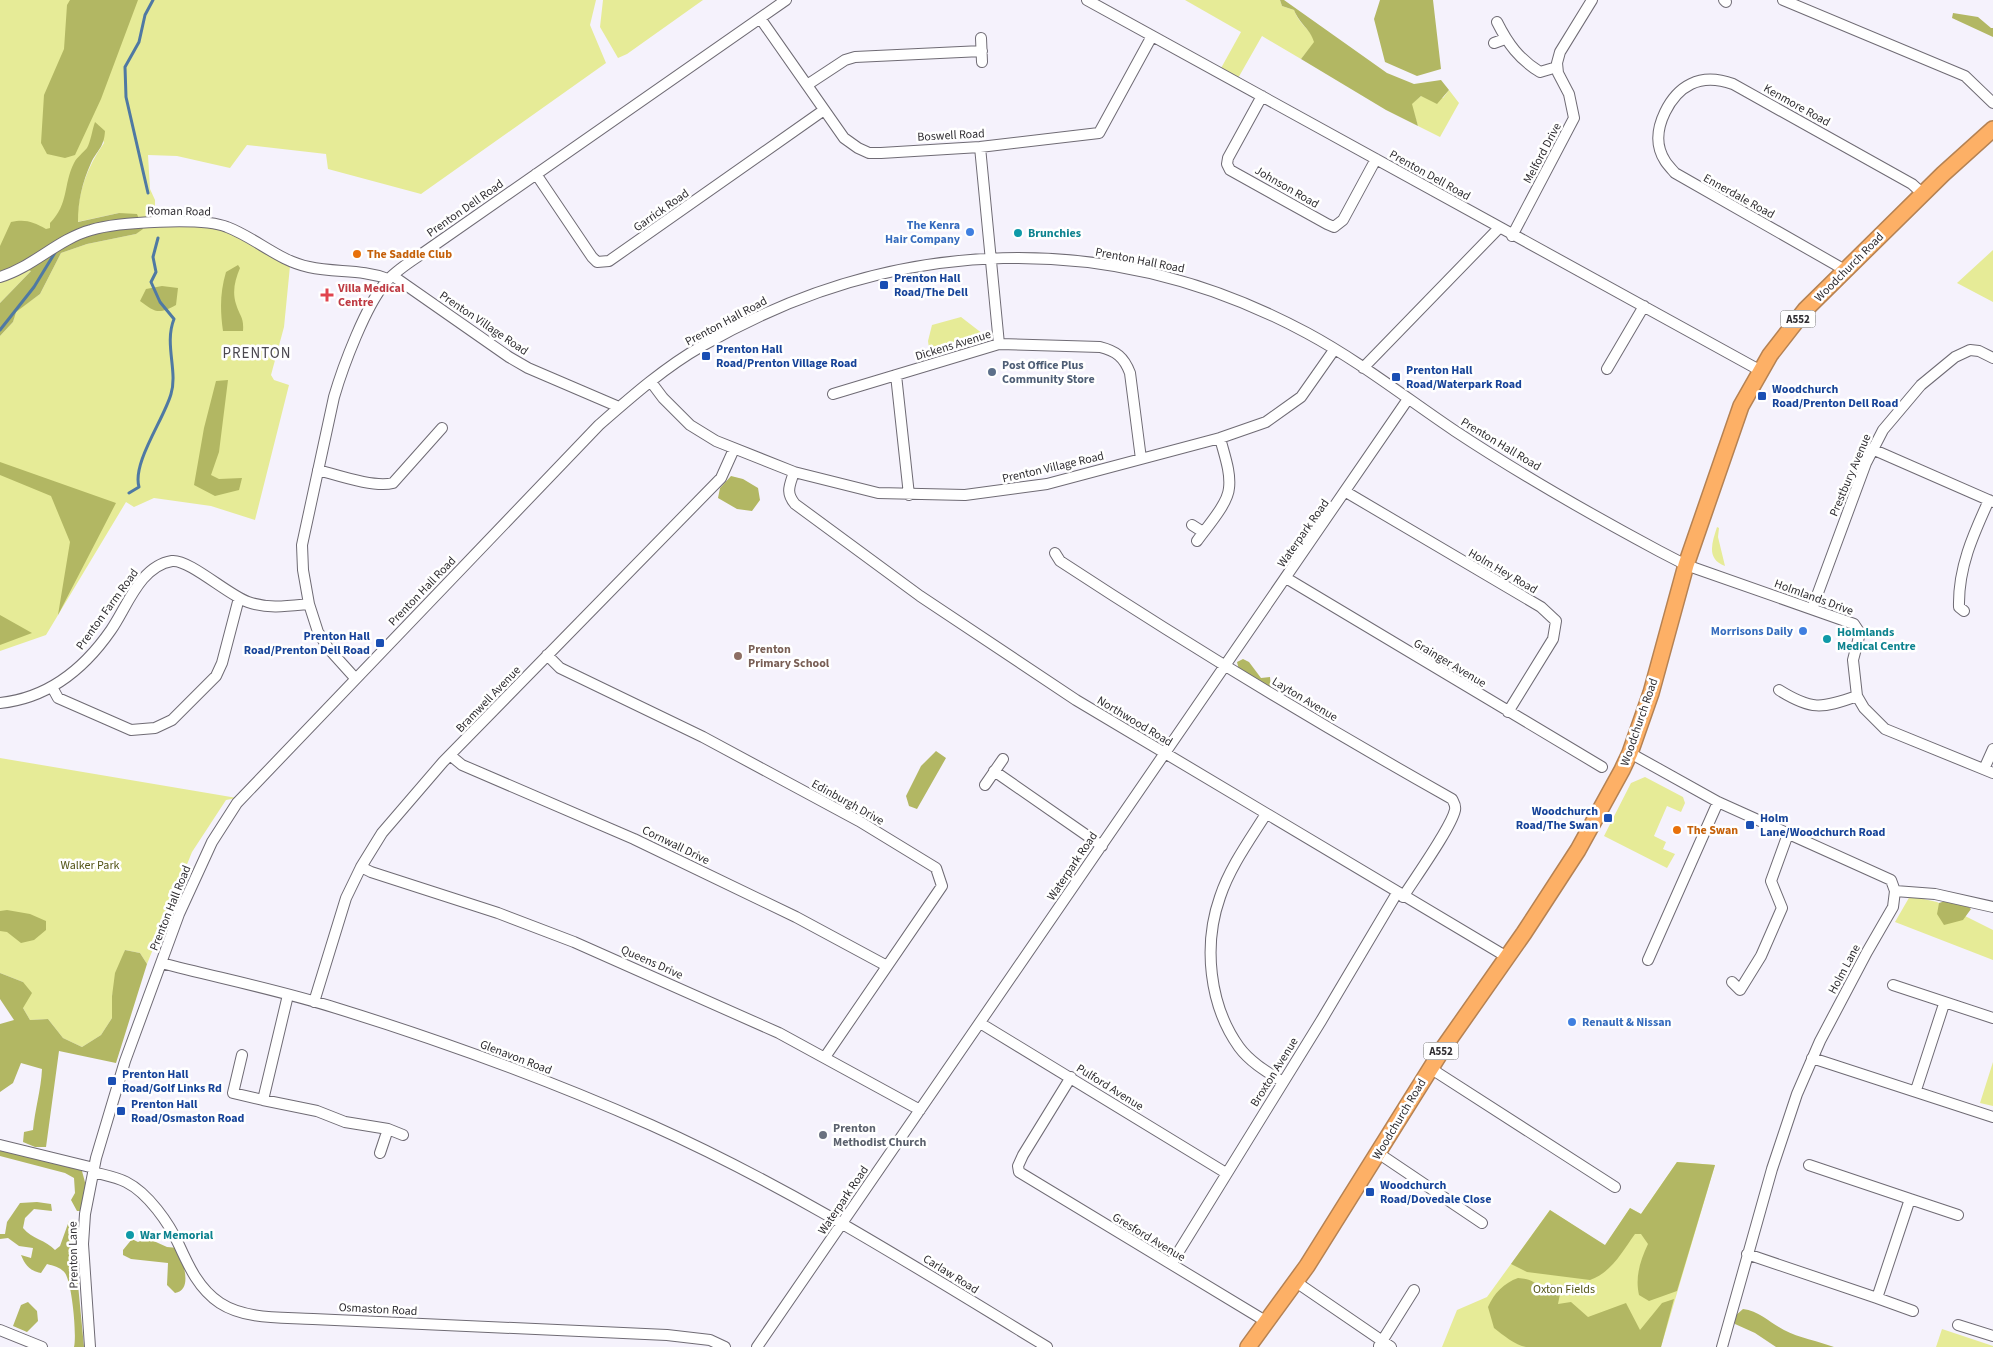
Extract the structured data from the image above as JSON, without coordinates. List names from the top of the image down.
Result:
{
  "streets": {
    "highway": ["Woodchurch Road", "A552"],
    "street": [
      "Kenmore Road",
      "Boswell Road",
      "Melford Drive",
      "Prenton Dell Road",
      "Johnson Road",
      "Ennerdale Road",
      "Garrick Road",
      "Roman Road",
      "Prenton Hall Road",
      "Prenton Village Road",
      "Dickens Avenue",
      "Prestbury Avenue",
      "Waterpark Road",
      "Holm Hey Road",
      "Holmlands Drive",
      "Prenton Farm Road",
      "Grainger Avenue",
      "Bramwell Avenue",
      "Layton Avenue",
      "Northwood Road",
      "Edinburgh Drive",
      "Cornwall Drive",
      "Queens Drive",
      "Holm Lane",
      "Glenavon Road",
      "Broxton Avenue",
      "Pulford Avenue",
      "Gresford Avenue",
      "Prenton Lane",
      "Carlaw Road",
      "Osmaston Road"
    ]
  },
  "crossings": [
    ["Kenmore Road", "Ennerdale Road"],
    ["Kenmore Road", "Woodchurch Road"],
    ["Boswell Road", "Prenton Dell Road"],
    ["Boswell Road", "Garrick Road"],
    ["Melford Drive", "Prenton Dell Road"],
    ["Prenton Dell Road", "Johnson Road"],
    ["Prenton Dell Road", "Garrick Road"],
    ["Prenton Dell Road", "Roman Road"],
    ["Prenton Dell Road", "Prenton Hall Road"],
    ["Prenton Dell Road", "Woodchurch Road"],
    ["Prenton Dell Road", "Prenton Village Road"],
    ["Prenton Dell Road", "Prenton Farm Road"],
    ["Ennerdale Road", "Woodchurch Road"],
    ["Roman Road", "Prenton Village Road"],
    ["Prenton Hall Road", "Woodchurch Road"],
    ["Prenton Hall Road", "Prenton Village Road"],
    ["Prenton Hall Road", "Waterpark Road"],
    ["Prenton Hall Road", "Holmlands Drive"],
    ["Prenton Hall Road", "Glenavon Road"],
    ["Prenton Hall Road", "Prenton Lane"],
    ["Prenton Hall Road", "Osmaston Road"],
    ["Woodchurch Road", "Holmlands Drive"],
    ["Woodchurch Road", "Northwood Road"],
    ["Woodchurch Road", "Gresford Avenue"],
    ["Prenton Village Road", "Dickens Avenue"],
    ["Prenton Village Road", "Bramwell Avenue"],
    ["Prenton Village Road", "Northwood Road"],
    ["Prestbury Avenue", "Holmlands Drive"],
    ["Waterpark Road", "Holm Hey Road"],
    ["Waterpark Road", "Grainger Avenue"],
    ["Waterpark Road", "Layton Avenue"],
    ["Waterpark Road", "Northwood Road"],
    ["Waterpark Road", "Queens Drive"],
    ["Waterpark Road", "Glenavon Road"],
    ["Waterpark Road", "Pulford Avenue"],
    ["Waterpark Road", "Carlaw Road"],
    ["Holm Hey Road", "Grainger Avenue"],
    ["Bramwell Avenue", "Edinburgh Drive"],
    ["Bramwell Avenue", "Cornwall Drive"],
    ["Bramwell Avenue", "Queens Drive"],
    ["Bramwell Avenue", "Glenavon Road"],
    ["Layton Avenue", "Northwood Road"],
    ["Layton Avenue", "Broxton Avenue"],
    ["Northwood Road", "Broxton Avenue"],
    ["Edinburgh Drive", "Cornwall Drive"],
    ["Edinburgh Drive", "Queens Drive"],
    ["Glenavon Road", "Carlaw Road"],
    ["Broxton Avenue", "Pulford Avenue"],
    ["Broxton Avenue", "Gresford Avenue"],
    ["Pulford Avenue", "Gresford Avenue"],
    ["Prenton Lane", "Osmaston Road"]
  ],
  "districts": ["PRENTON"],
  "parks": ["Walker Park", "Oxton Fields"],
  "places": {
    "other": [
      "The Kenra Hair Company",
      "Brunchies",
      "The Saddle Club",
      "Post Office Plus Community Store",
      "Morrisons Daily",
      "Holmlands Medical Centre",
      "Prenton Primary School",
      "The Swan",
      "Renault & Nissan",
      "Prenton Methodist Church",
      "War Memorial"
    ],
    "transit": [
      "Prenton Hall Road/The Dell",
      "Prenton Hall Road/Prenton Village Road",
      "Prenton Hall Road/Waterpark Road",
      "Woodchurch Road/Prenton Dell Road",
      "Prenton Hall Road/Prenton Dell Road",
      "Woodchurch Road/The Swan",
      "Holm Lane/Woodchurch Road",
      "Prenton Hall Road/Golf Links Rd",
      "Prenton Hall Road/Osmaston Road",
      "Woodchurch Road/Dovedale Close"
    ],
    "health": ["Villa Medical Centre"]
  }
}
